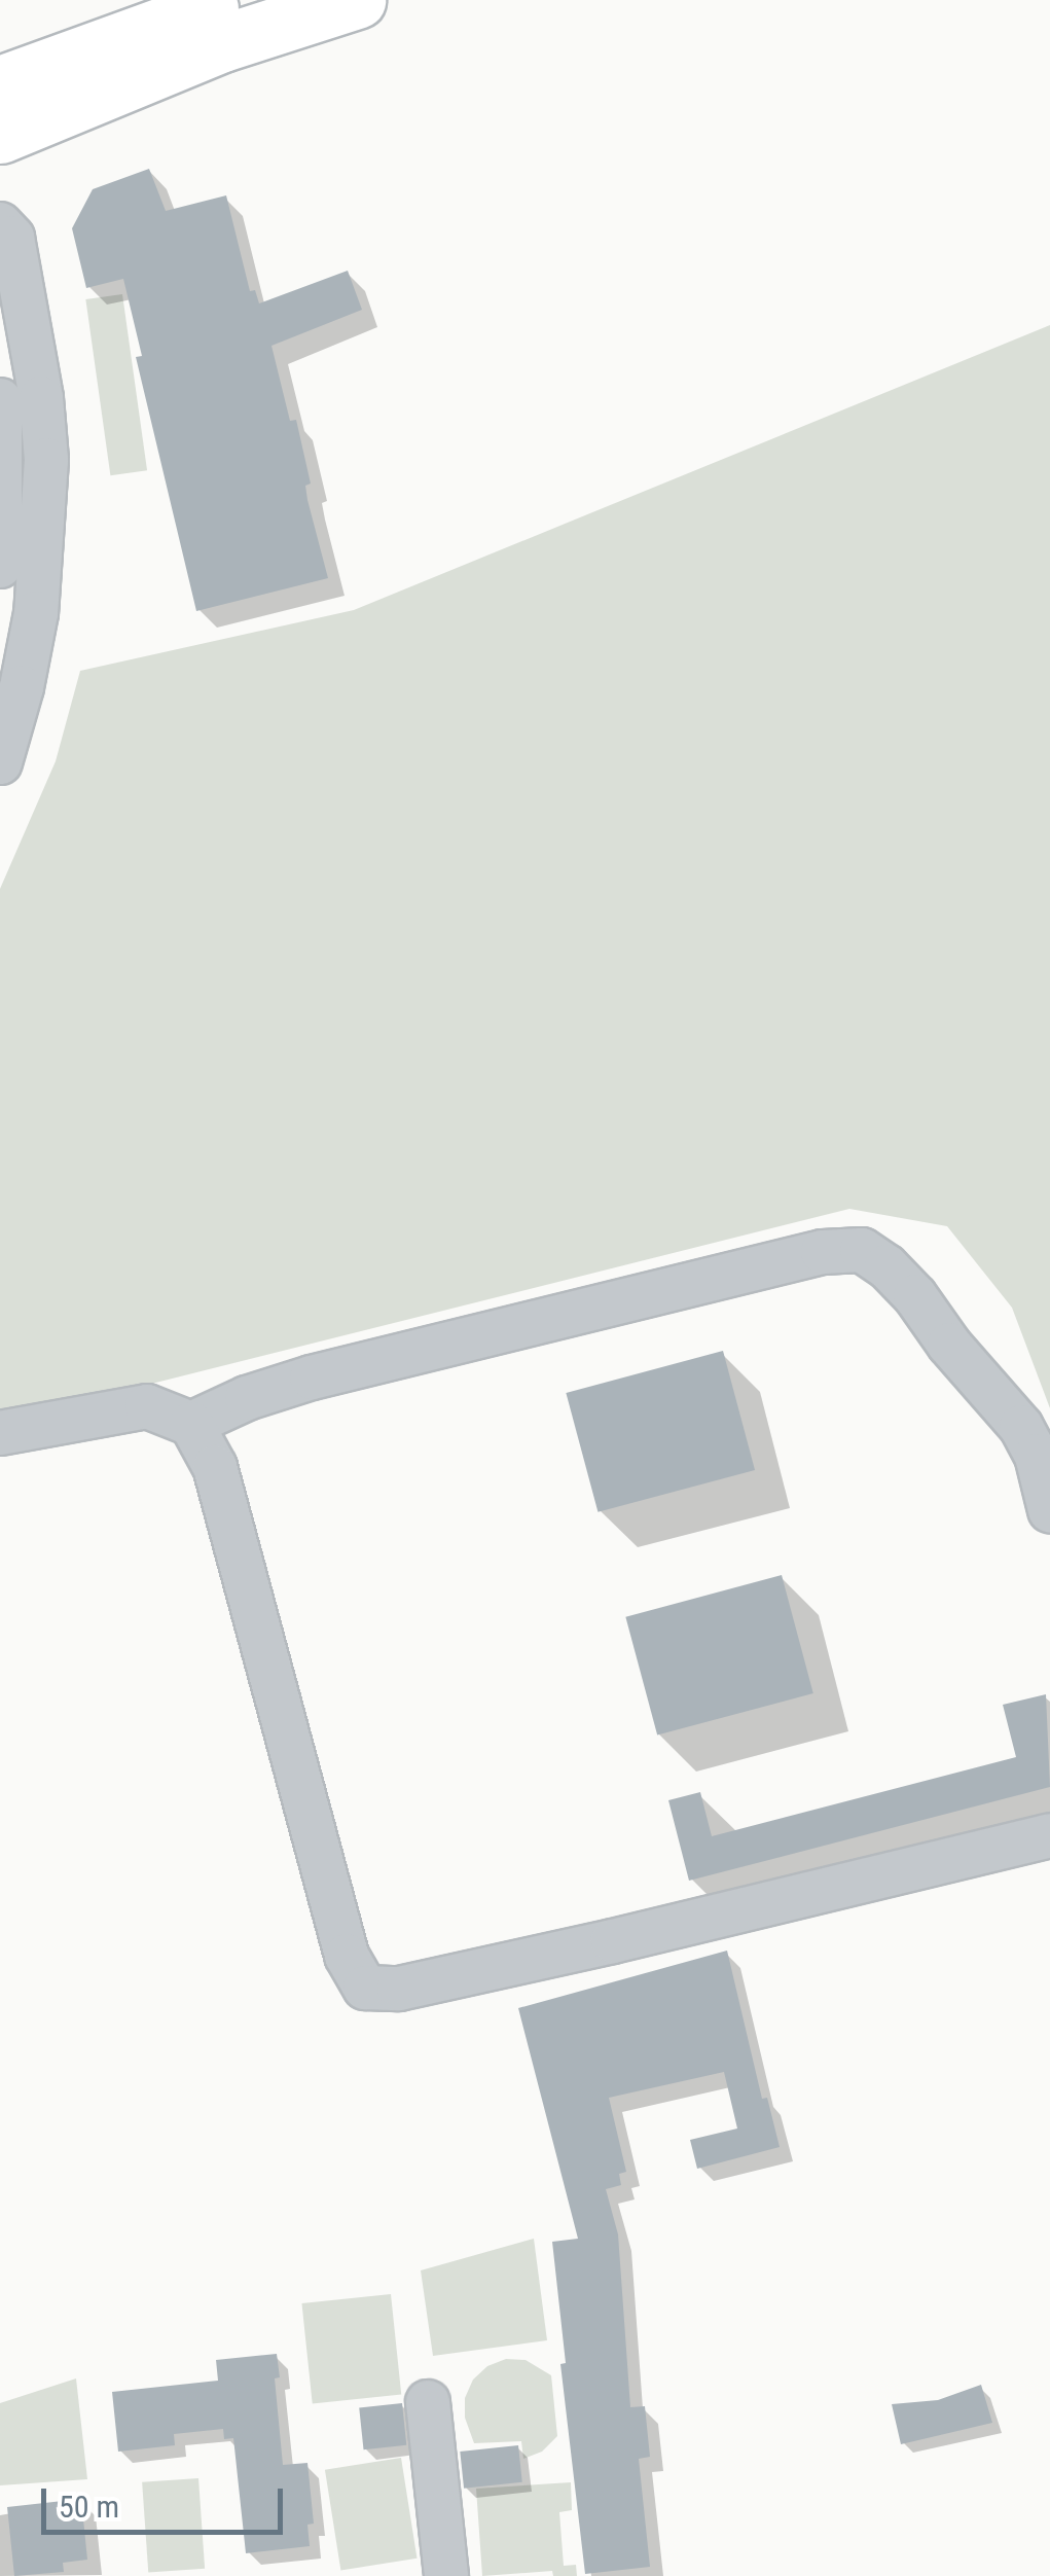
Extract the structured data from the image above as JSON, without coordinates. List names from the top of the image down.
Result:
{
  "scale_bar": "50 m"
}
